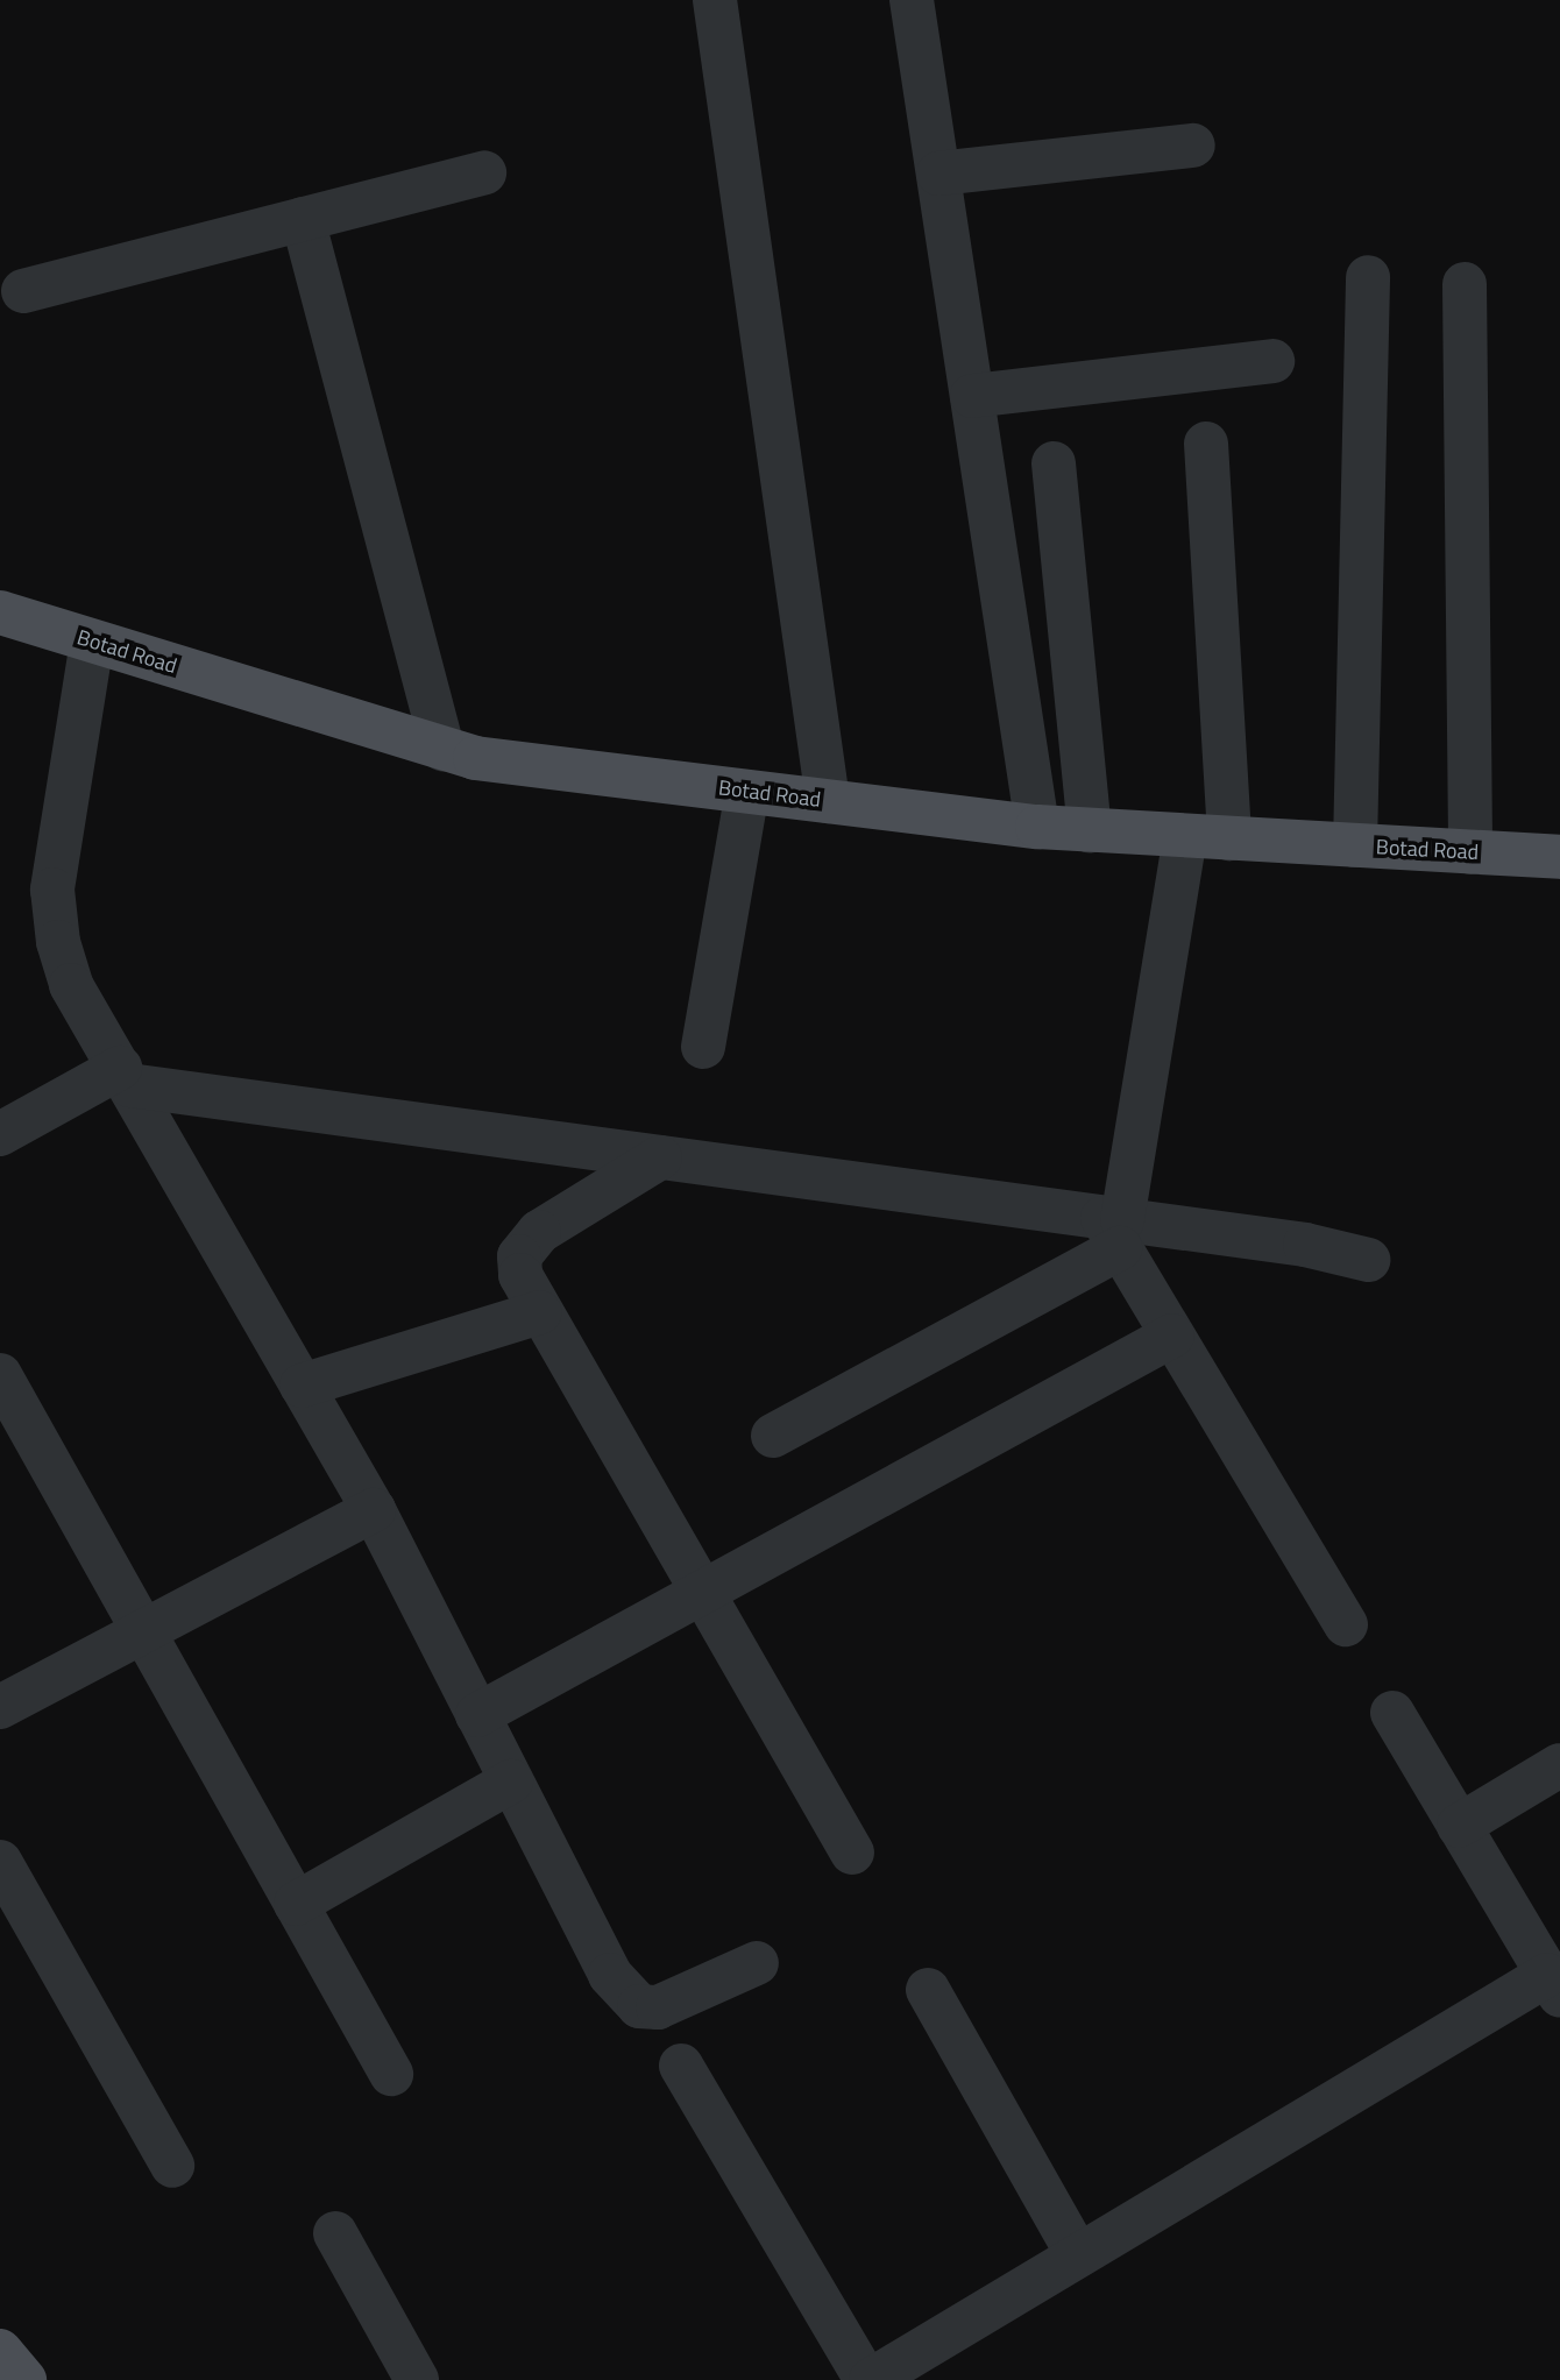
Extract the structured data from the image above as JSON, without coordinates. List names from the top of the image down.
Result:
{
  "streets": {
    "main road": ["Botad Road"]
  }
}
